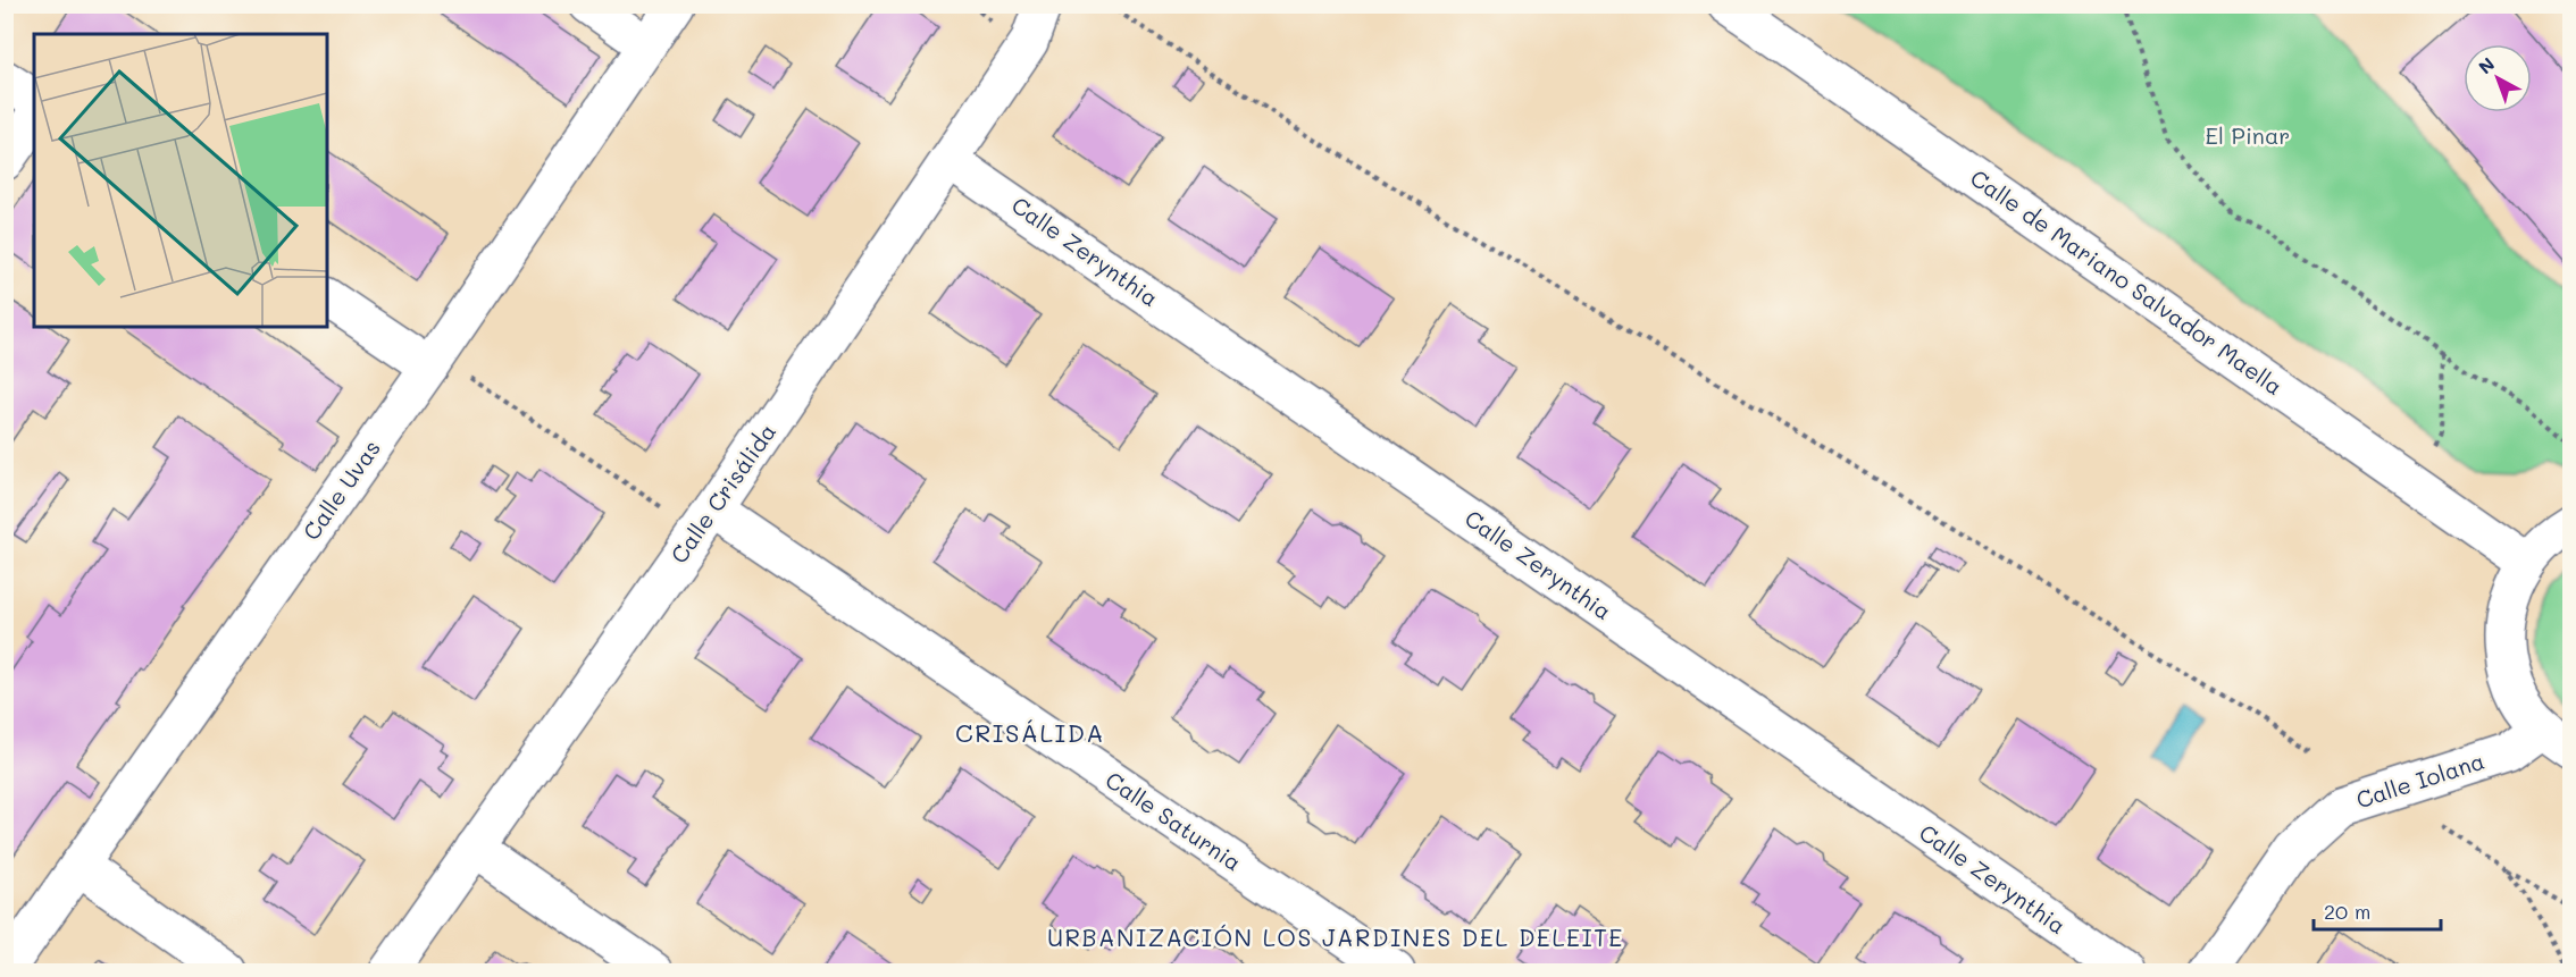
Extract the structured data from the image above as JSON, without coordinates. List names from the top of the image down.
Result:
{
  "streets": {
    "street": [
      "Calle Zerynthia",
      "Calle de Mariano Salvador Maella",
      "Calle Uvas",
      "Calle Crisálida",
      "Calle Iolana",
      "Calle Saturnia"
    ]
  },
  "crossings": [
    ["Calle Zerynthia", "Calle Crisálida"],
    ["Calle Crisálida", "Calle Saturnia"]
  ],
  "districts": ["CRISÁLIDA", "URBANIZACIÓN LOS JARDINES DEL DELEITE"],
  "parks": ["El Pinar"],
  "scale_bar": "20 m",
  "north": "top left"
}
